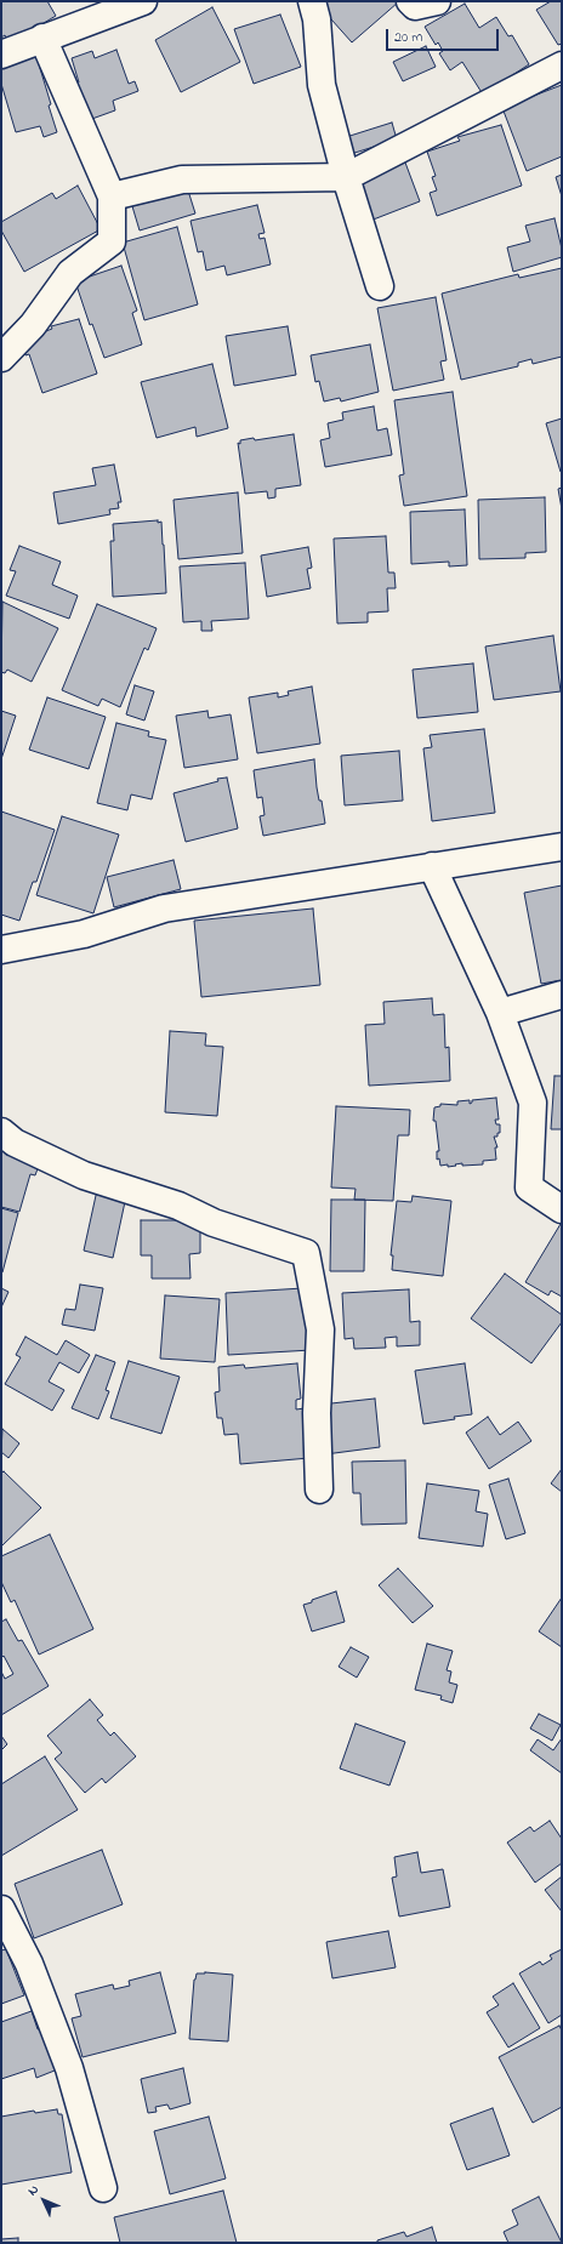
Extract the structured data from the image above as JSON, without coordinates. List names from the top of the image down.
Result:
{
  "scale_bar": "20 m",
  "north": "top left"
}
